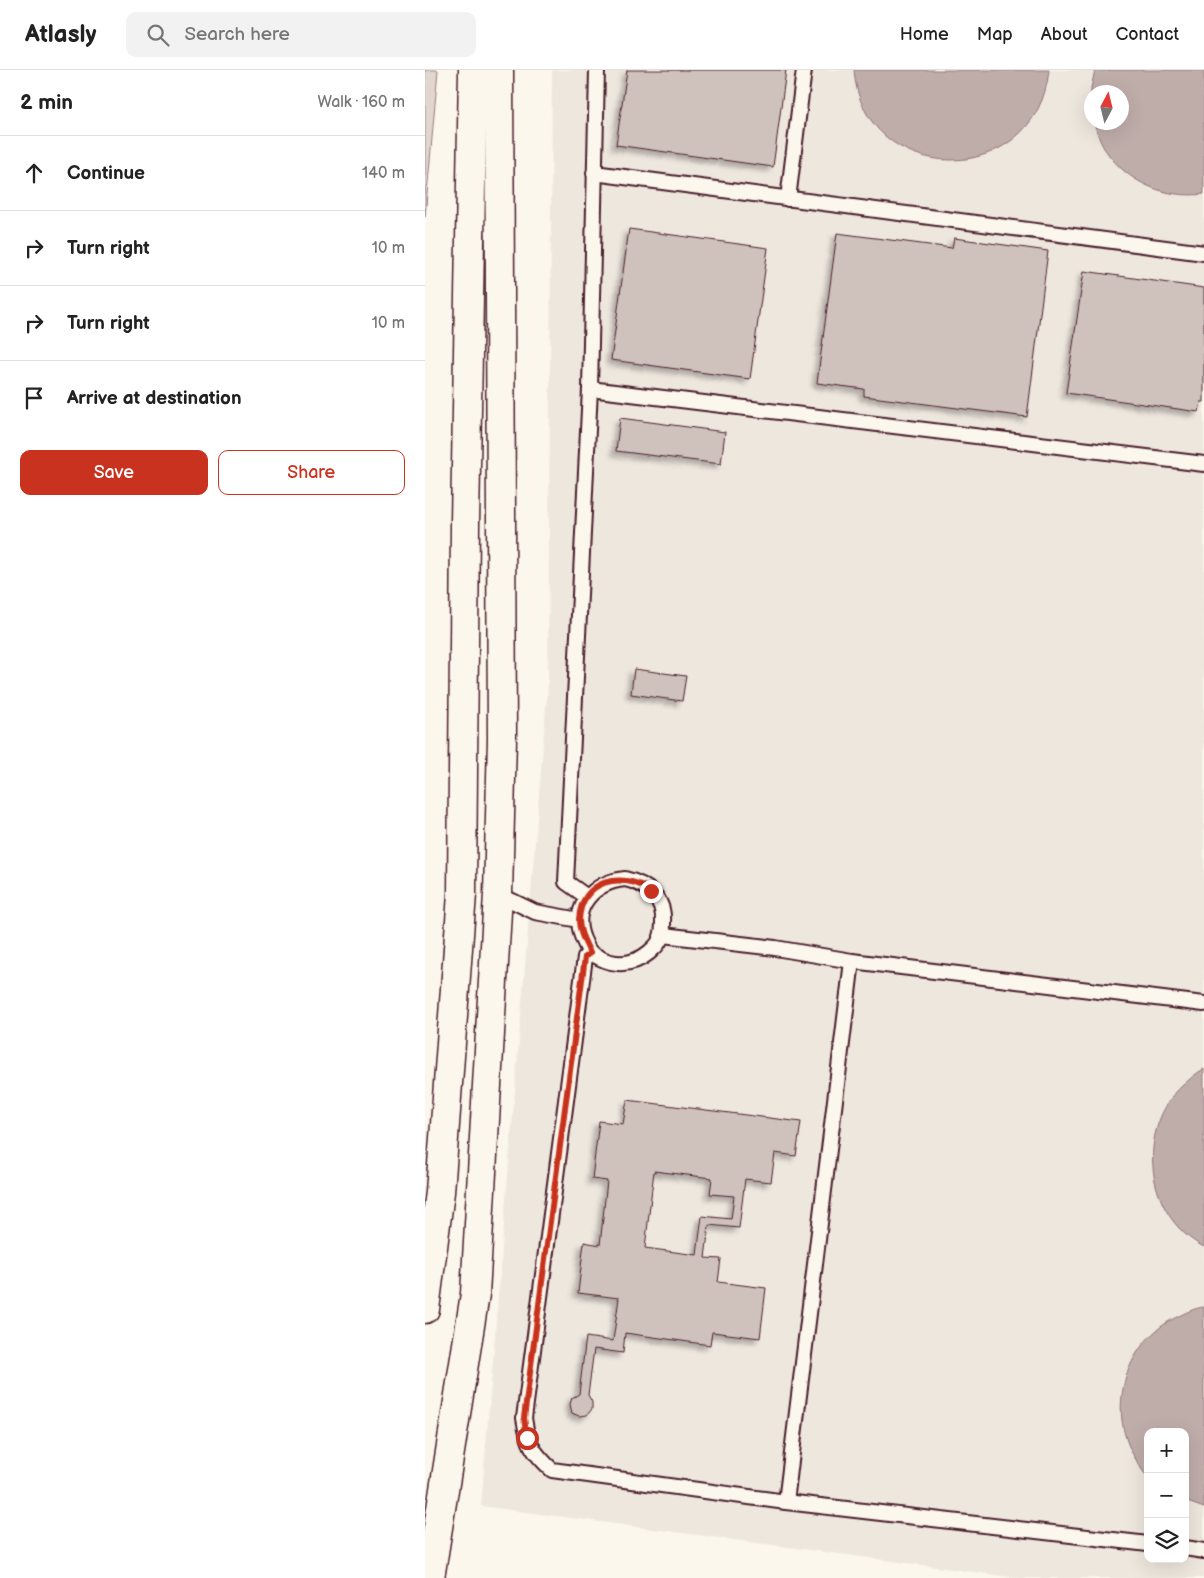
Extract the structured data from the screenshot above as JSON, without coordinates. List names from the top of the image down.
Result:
{
  "north": "top",
  "page": {
    "header": "Atlasly",
    "search": "Search here",
    "nav": [
      "Home",
      "Map",
      "About",
      "Contact"
    ],
    "heading": ["2 min", "Walk · 160 m"],
    "list": [
      ["Continue", "140 m"],
      ["Turn right", "10 m"],
      ["Turn right", "10 m"],
      "Arrive at destination"
    ],
    "buttons": ["Save", "Share"],
    "map_buttons": ["+", "−"]
  }
}
